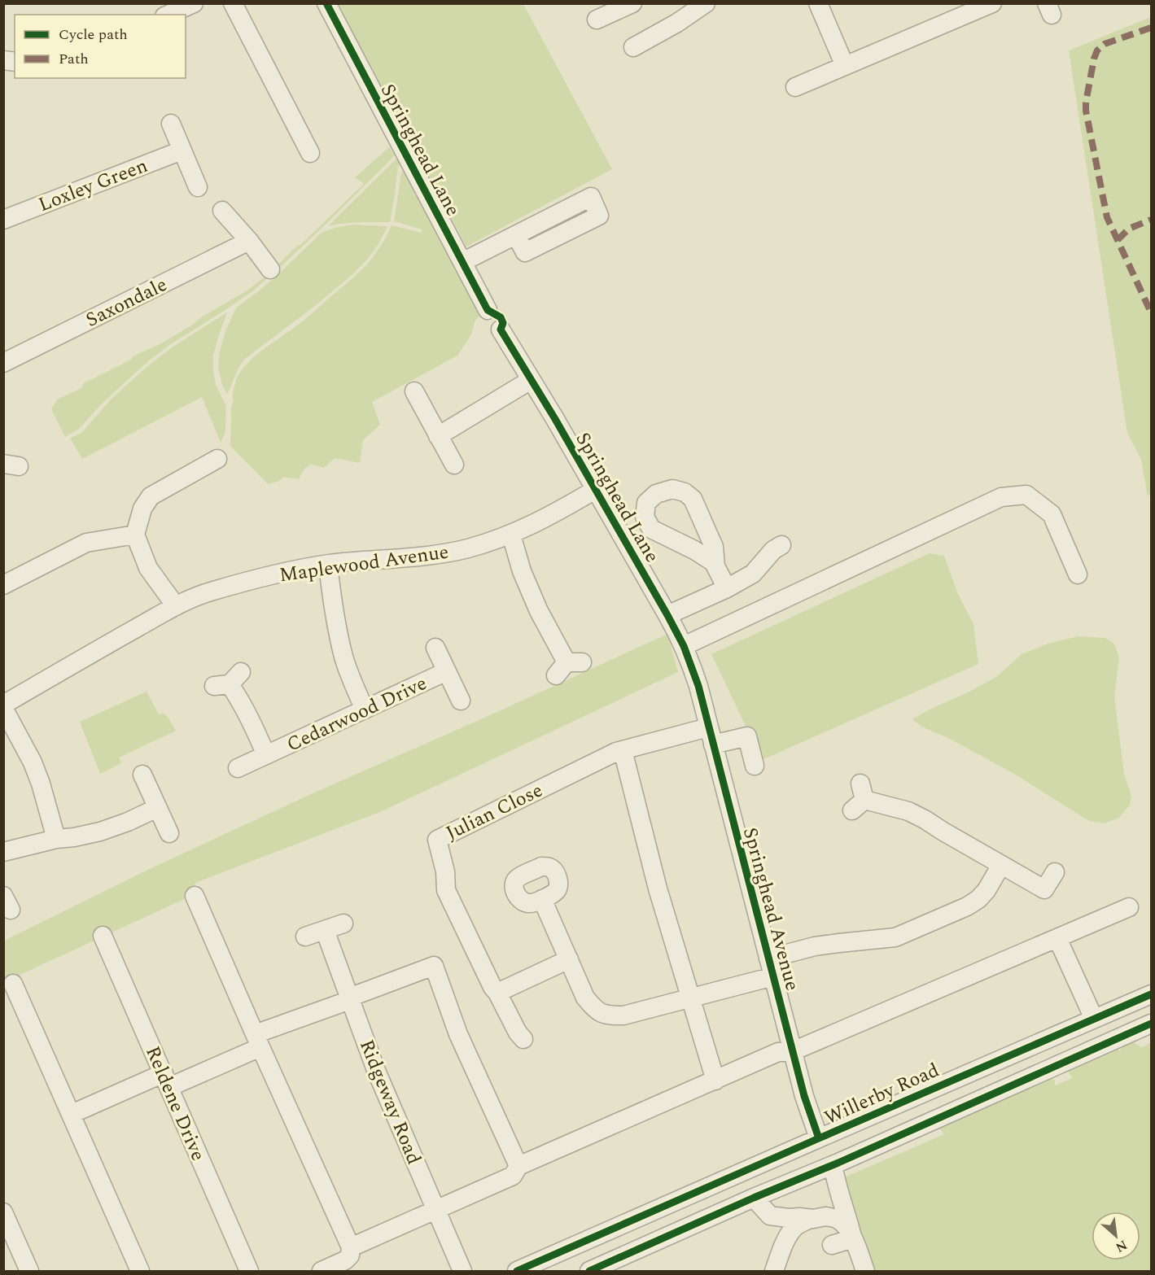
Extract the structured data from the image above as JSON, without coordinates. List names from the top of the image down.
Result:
{
  "streets": {
    "street": [
      "Springhead Lane",
      "Loxley Green",
      "Saxondale",
      "Maplewood Avenue",
      "Cedarwood Drive",
      "Julian Close",
      "Springhead Avenue",
      "Willerby Road",
      "Ridgeway Road",
      "Reldene Drive"
    ]
  },
  "crossings": [
    ["Springhead Lane", "Maplewood Avenue"],
    ["Springhead Lane", "Springhead Avenue"],
    ["Julian Close", "Springhead Avenue"],
    ["Springhead Avenue", "Willerby Road"]
  ],
  "legend": ["Cycle path", "Path"],
  "north": "bottom right"
}
